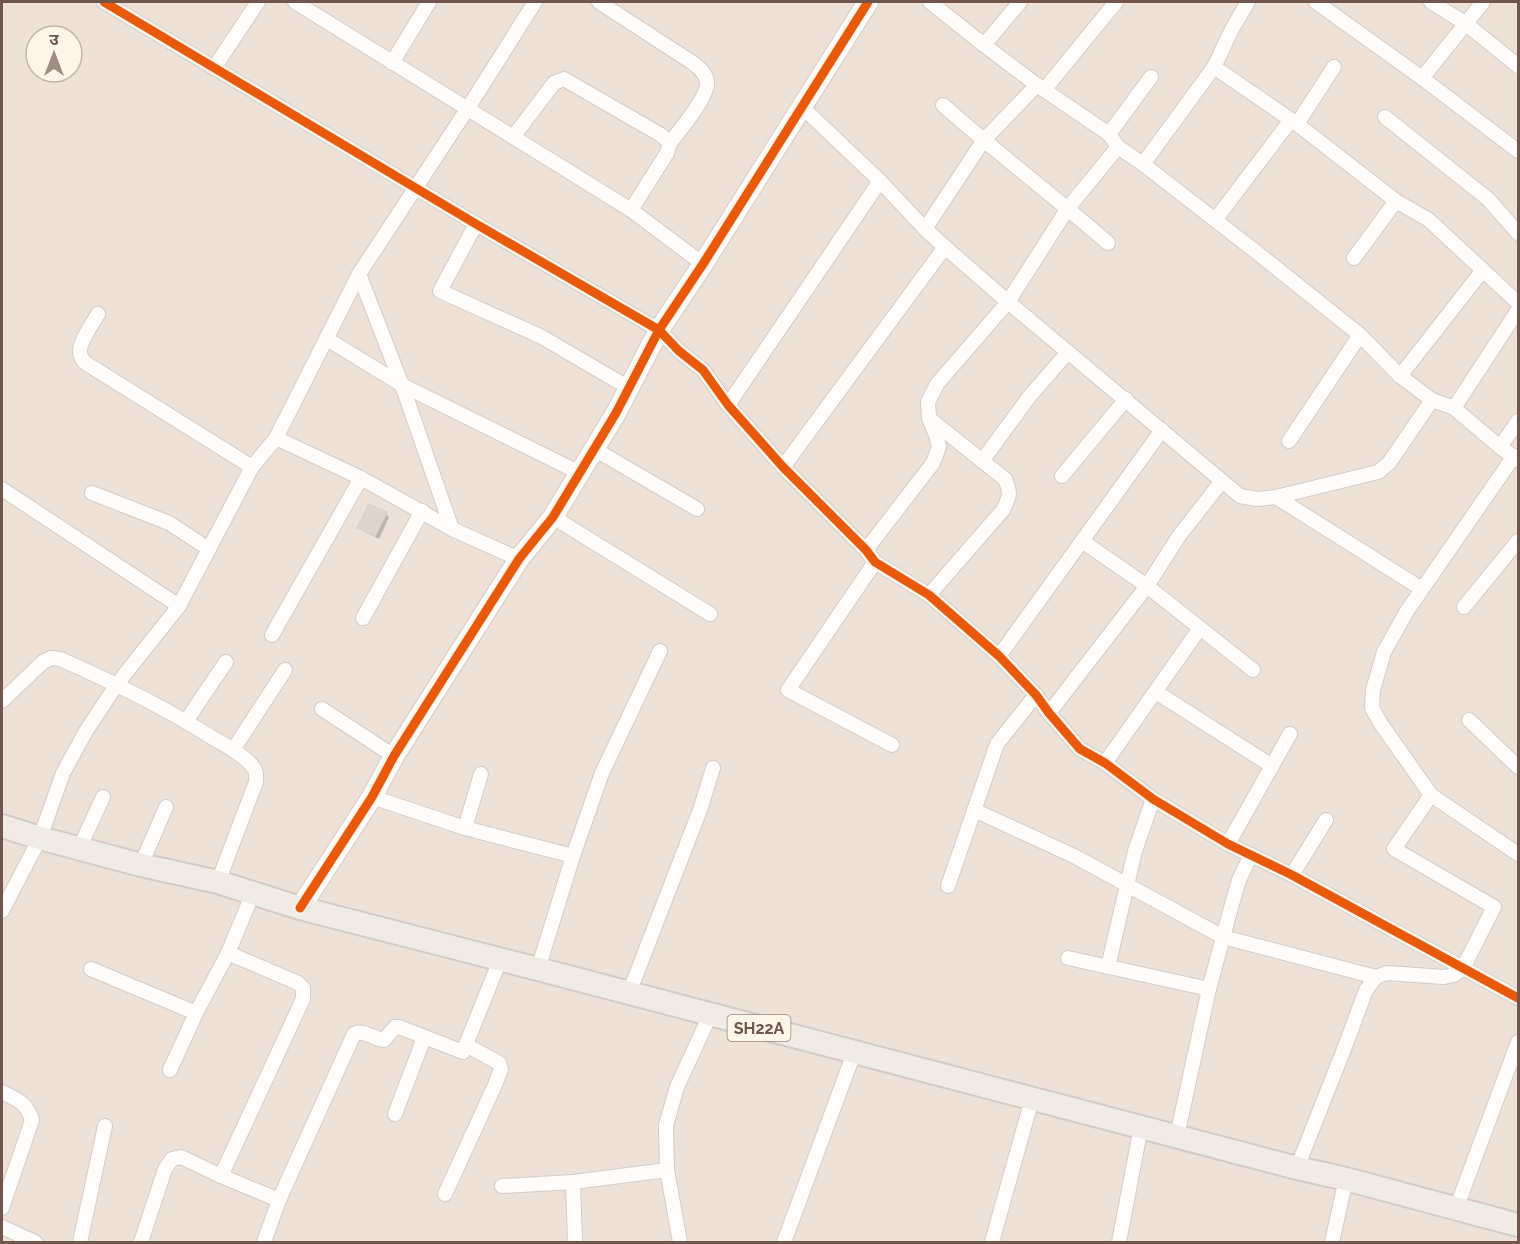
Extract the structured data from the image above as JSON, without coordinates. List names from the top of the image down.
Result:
{
  "streets": {
    "main road": ["SH22A"]
  },
  "north": "top"
}
